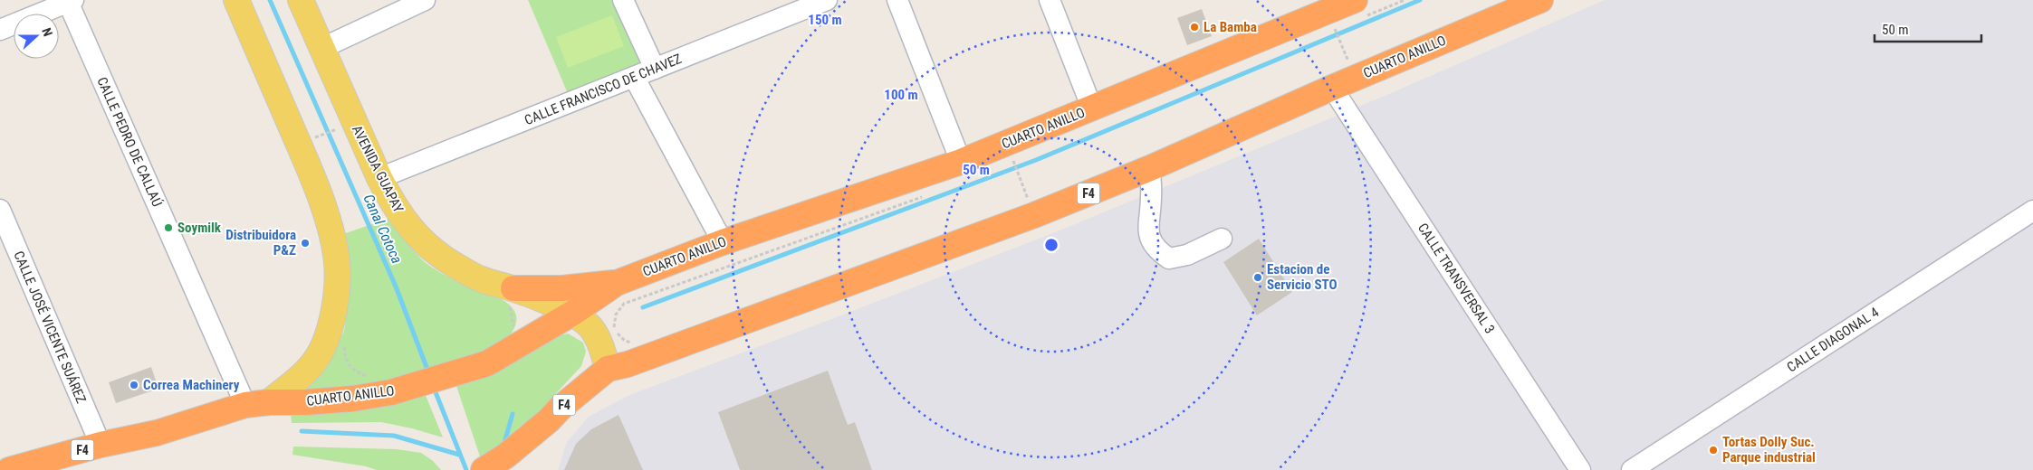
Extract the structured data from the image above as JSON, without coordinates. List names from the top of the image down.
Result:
{
  "streets": {
    "highway": ["CUARTO ANILLO", "F4"],
    "main road": ["AVENIDA GUAPAY"],
    "street": [
      "CALLE FRANCISCO DE CHAVEZ",
      "CALLE PEDRO DE CALLAÚ",
      "CALLE TRANSVERSAL 3",
      "CALLE JOSÉ VICENTE SUÁREZ",
      "CALLE DIAGONAL 4"
    ]
  },
  "crossings": [
    ["CUARTO ANILLO", "CALLE PEDRO DE CALLAÚ"],
    ["CUARTO ANILLO", "AVENIDA GUAPAY"],
    ["CUARTO ANILLO", "CALLE TRANSVERSAL 3"],
    ["CUARTO ANILLO", "CALLE JOSÉ VICENTE SUÁREZ"],
    ["CALLE FRANCISCO DE CHAVEZ", "AVENIDA GUAPAY"]
  ],
  "water": ["Canal Cotoca"],
  "places": [
    "La Bamba",
    "Soymilk",
    "Distribuidora P&Z",
    "Estacion de Servicio STO",
    "Correa Machinery",
    "Tortas Dolly Suc. Parque industrial"
  ],
  "scale_bar": "50 m",
  "north": "right",
  "rings": ["150 m", "100 m", "50 m"]
}
